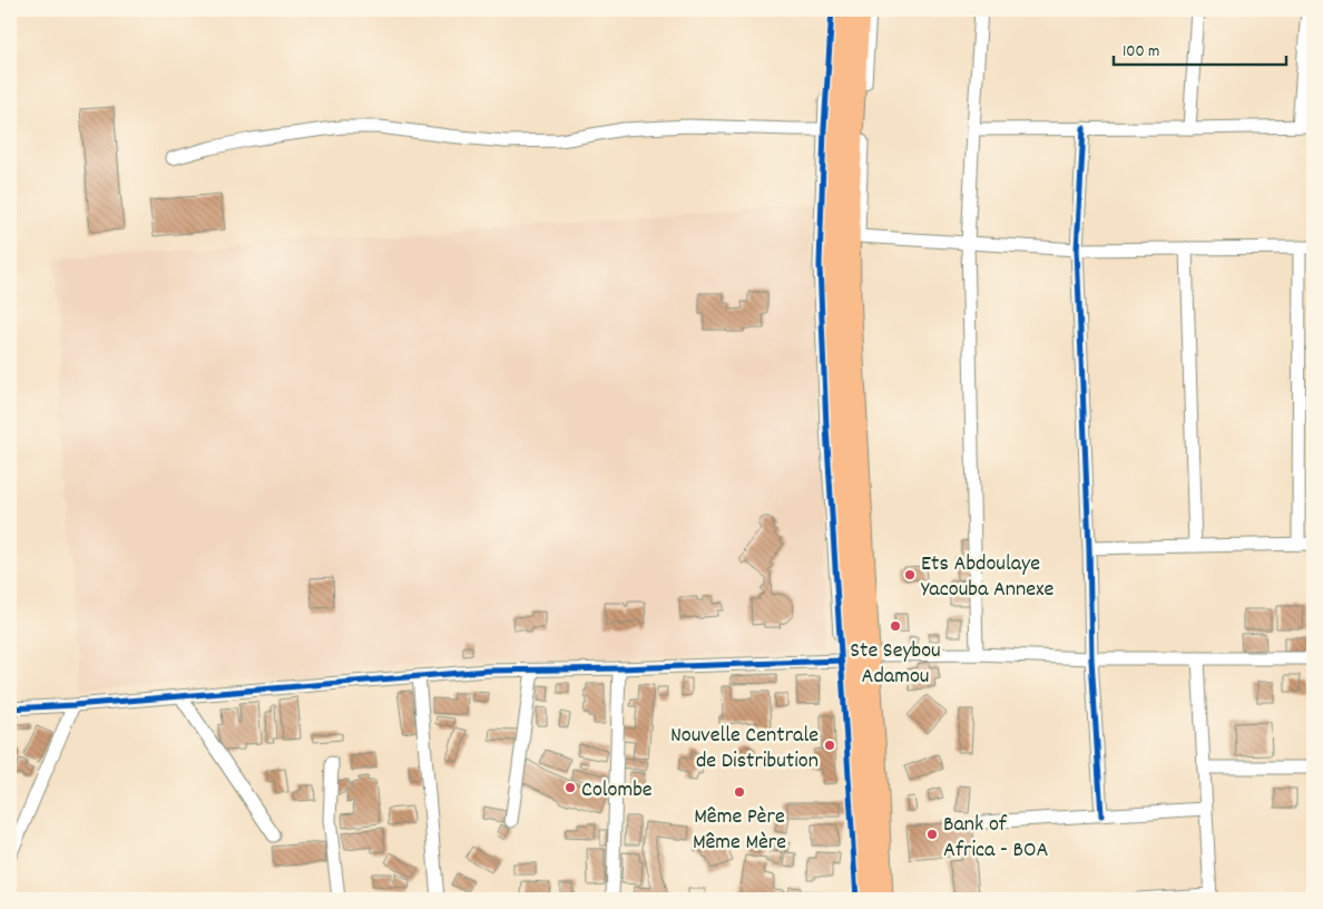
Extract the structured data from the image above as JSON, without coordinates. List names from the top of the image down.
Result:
{
  "places": [
    "Ets Abdoulaye Yacouba Annexe",
    "Ste Seybou Adamou",
    "Nouvelle Centrale de Distribution",
    "Colombe",
    "Même Père Même Mère",
    "Bank of Africa - BOA"
  ],
  "scale_bar": "100 m"
}
